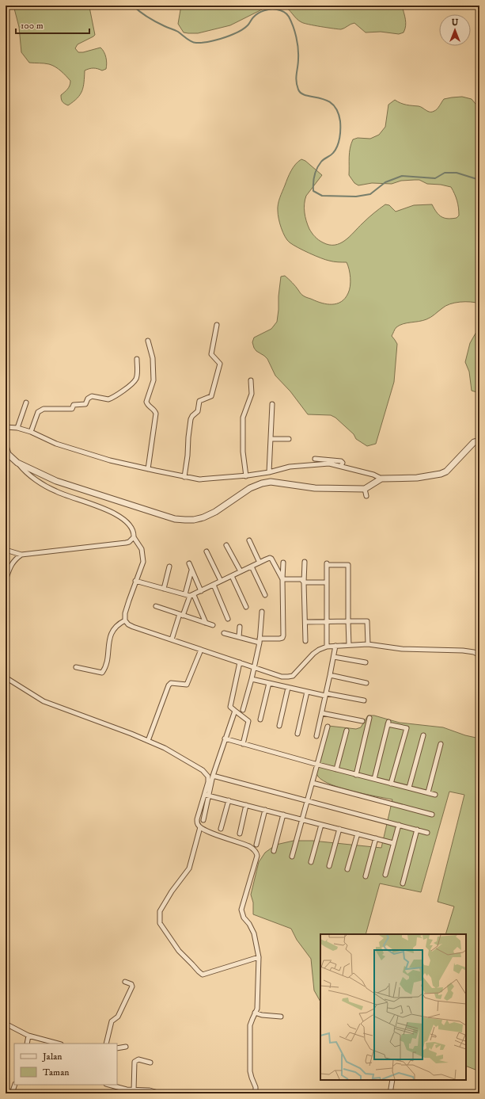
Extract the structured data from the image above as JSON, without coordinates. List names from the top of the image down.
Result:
{
  "legend": ["Jalan", "Taman"],
  "scale_bar": "100 m",
  "north": "top"
}
